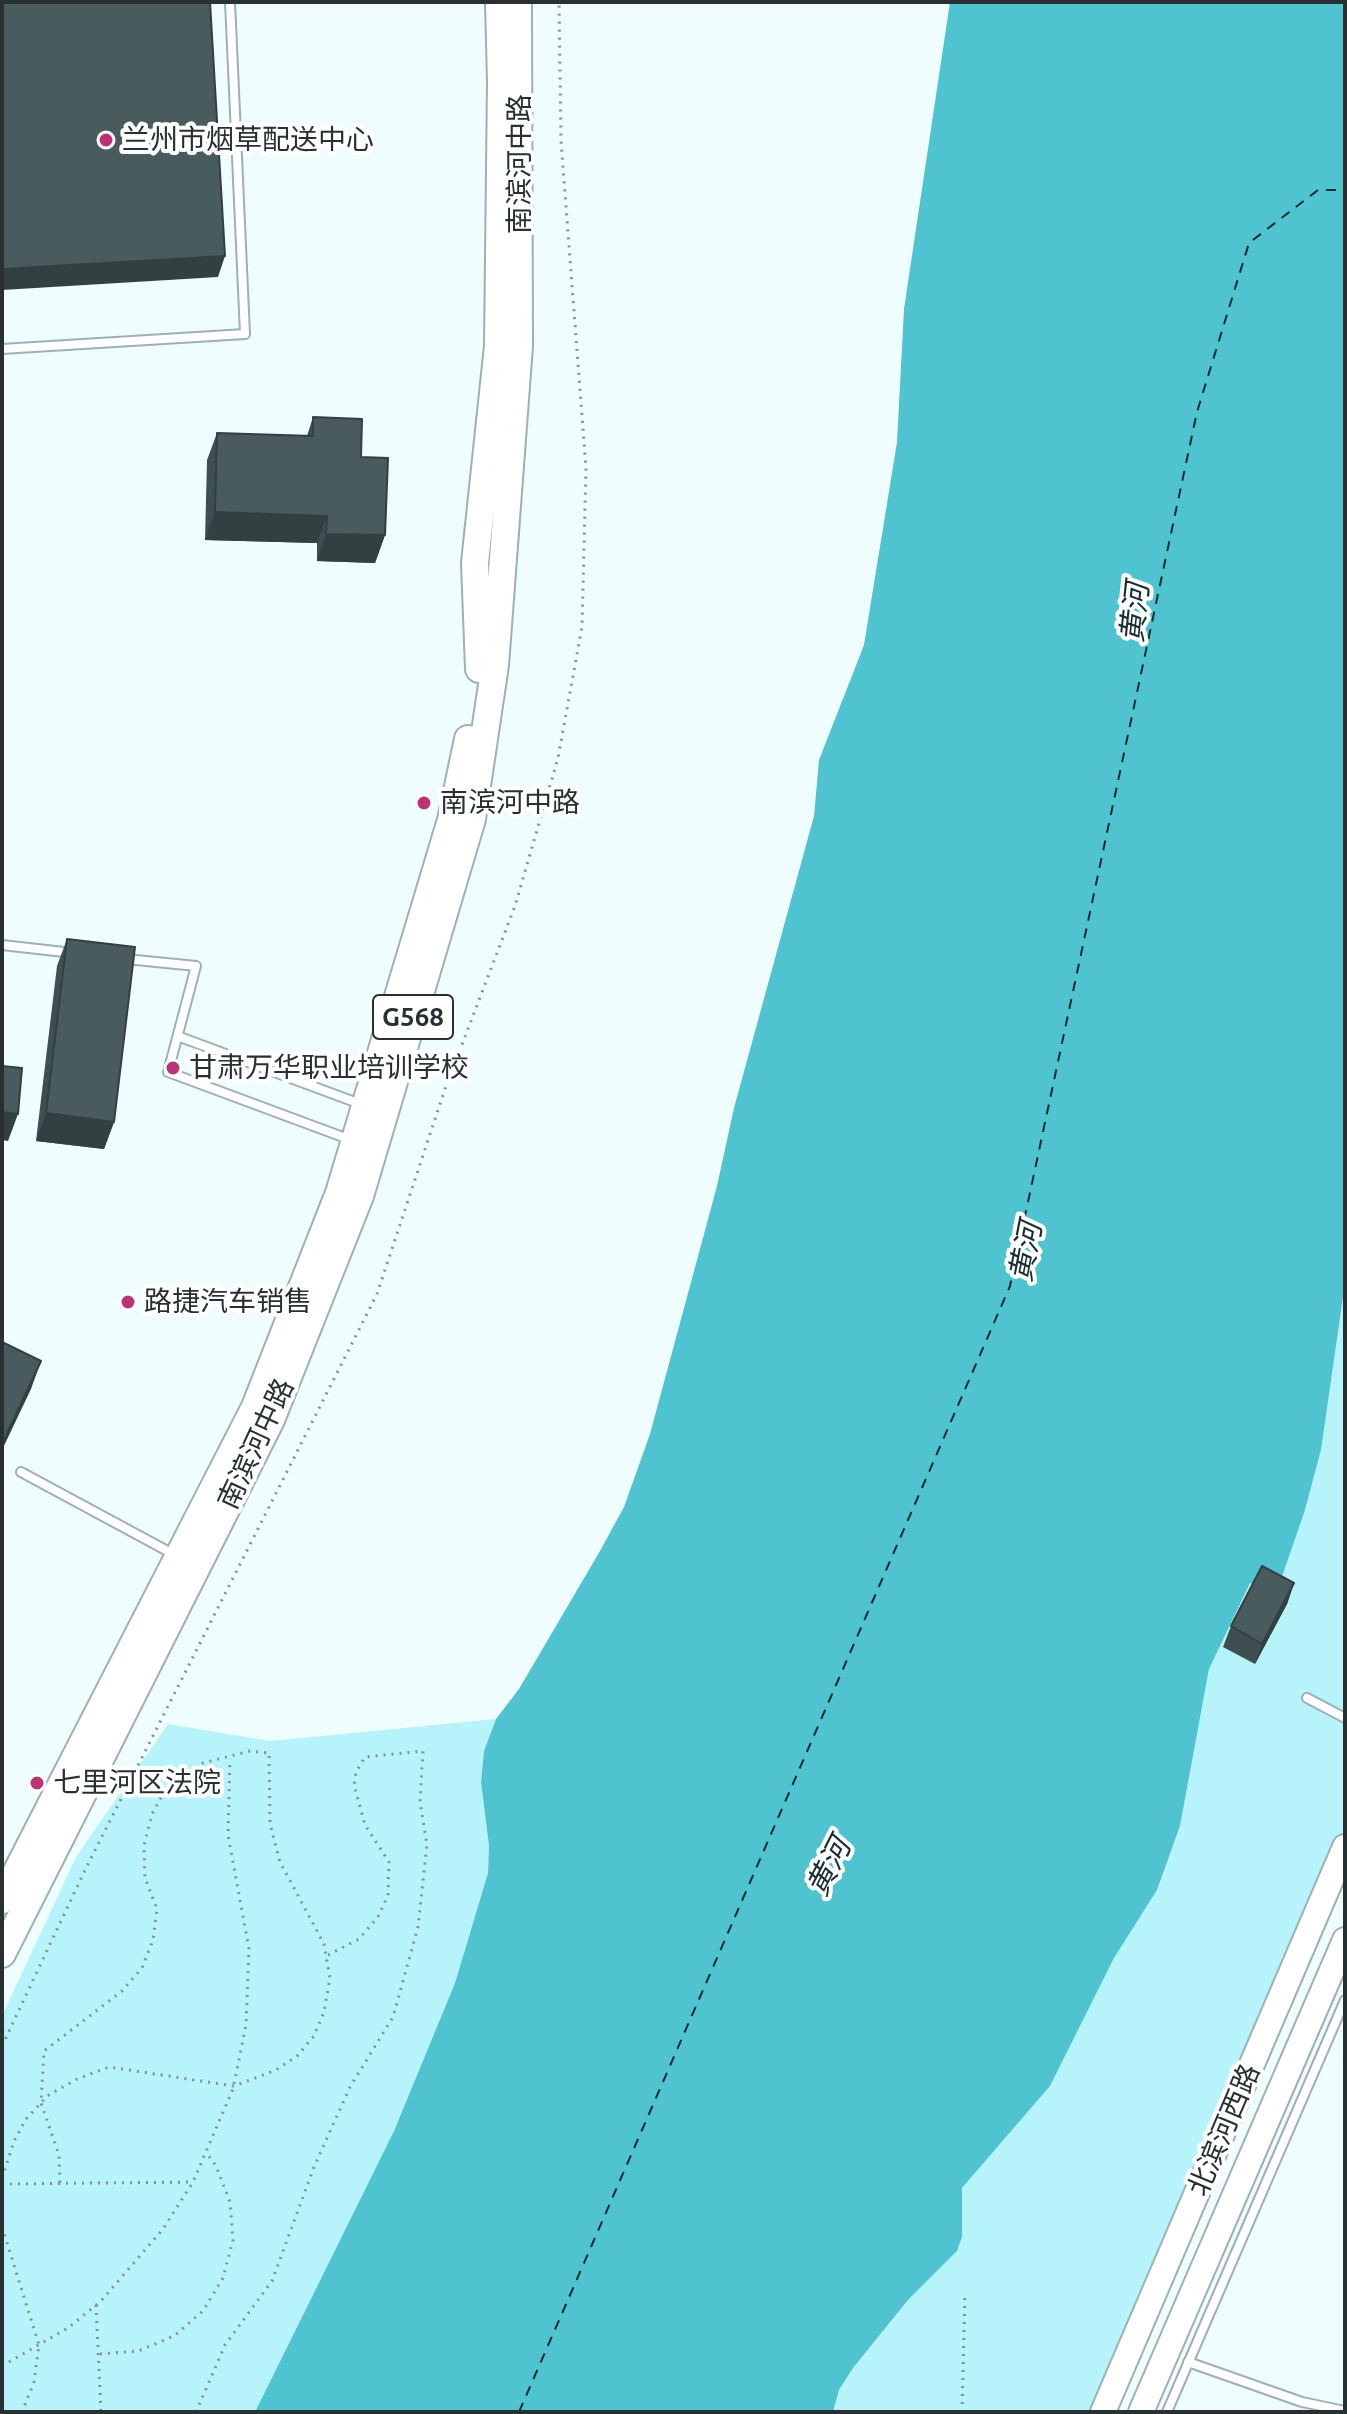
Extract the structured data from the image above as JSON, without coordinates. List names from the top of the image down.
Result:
{
  "streets": {
    "highway": ["南滨河中路", "G568"],
    "main road": ["北滨河西路"]
  },
  "water": ["黄河"],
  "places": [
    "兰州市烟草配送中心",
    "南滨河中路",
    "甘肃万华职业培训学校",
    "路捷汽车销售",
    "七里河区法院"
  ]
}
